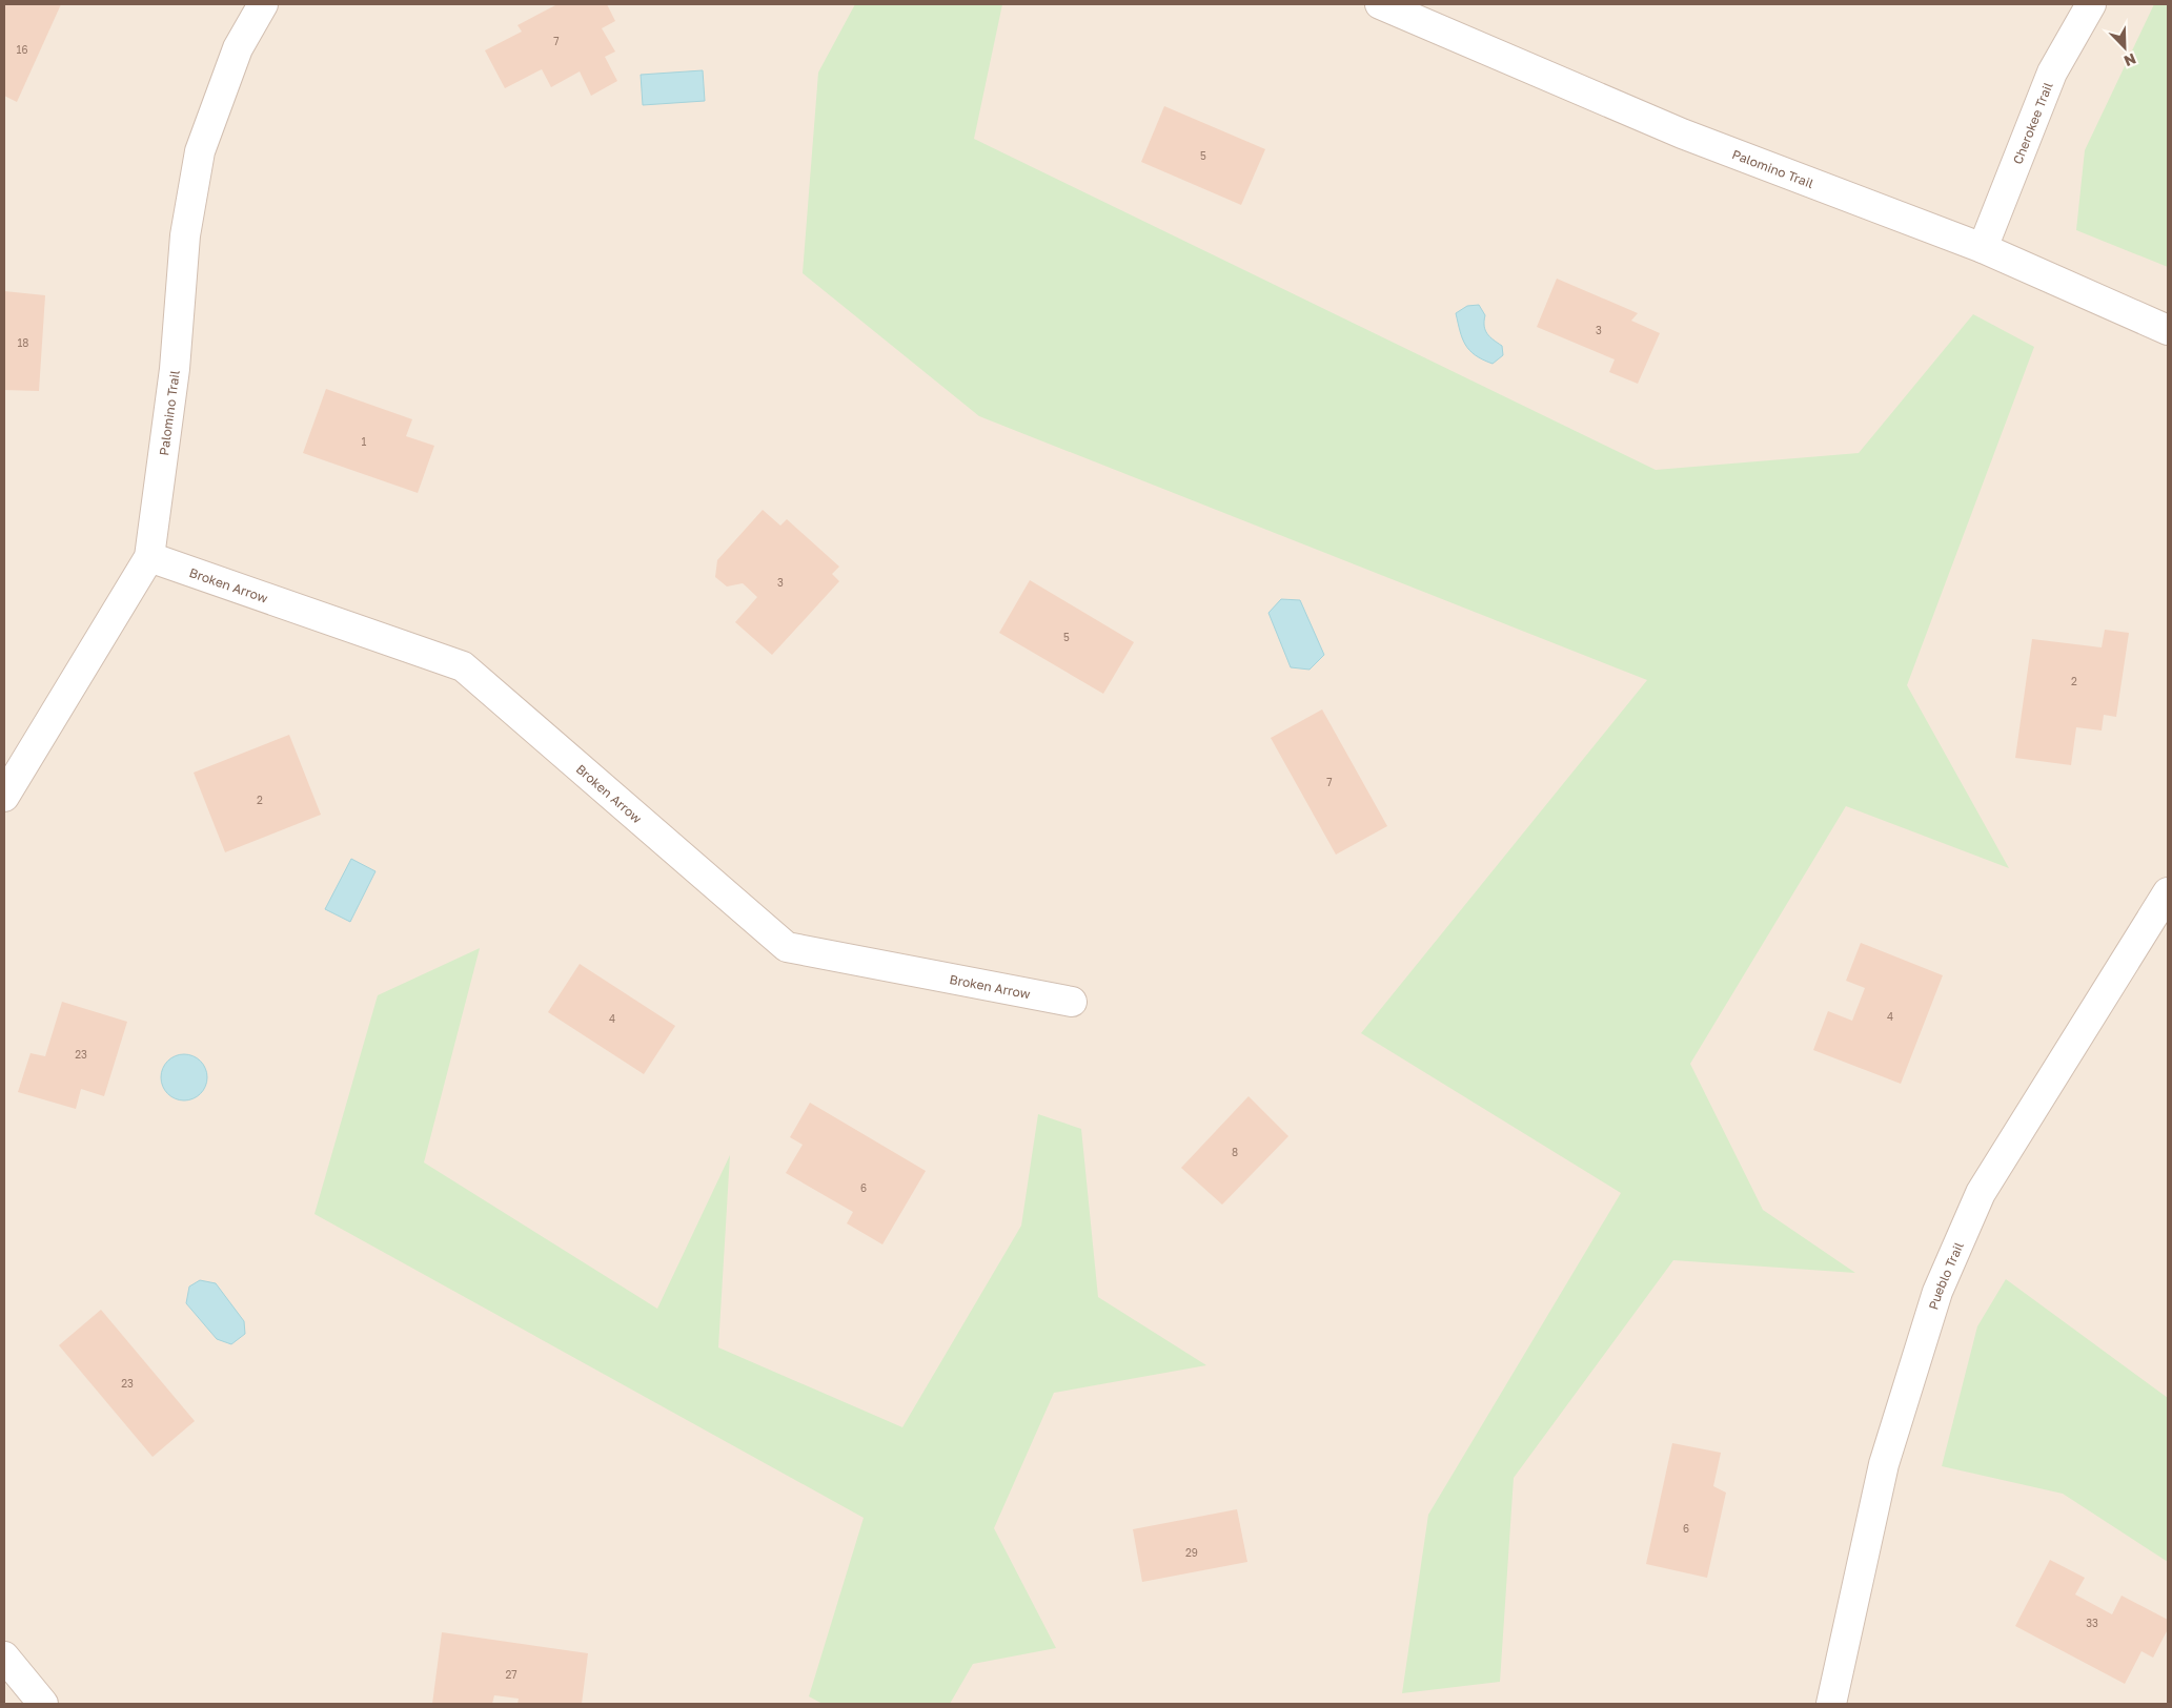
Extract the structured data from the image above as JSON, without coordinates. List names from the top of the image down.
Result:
{
  "streets": {
    "street": [
      "Cherokee Trail",
      "Palomino Trail",
      "Broken Arrow",
      "Pueblo Trail"
    ]
  },
  "crossings": [
    ["Cherokee Trail", "Palomino Trail"],
    ["Palomino Trail", "Broken Arrow"]
  ],
  "house_numbers": [
    "7",
    "16",
    "5",
    "3",
    "18",
    "1",
    "3",
    "5",
    "2",
    "7",
    "2",
    "4",
    "4",
    "23",
    "8",
    "6",
    "23",
    "6",
    "29",
    "33",
    "27"
  ],
  "north": "bottom right"
}
